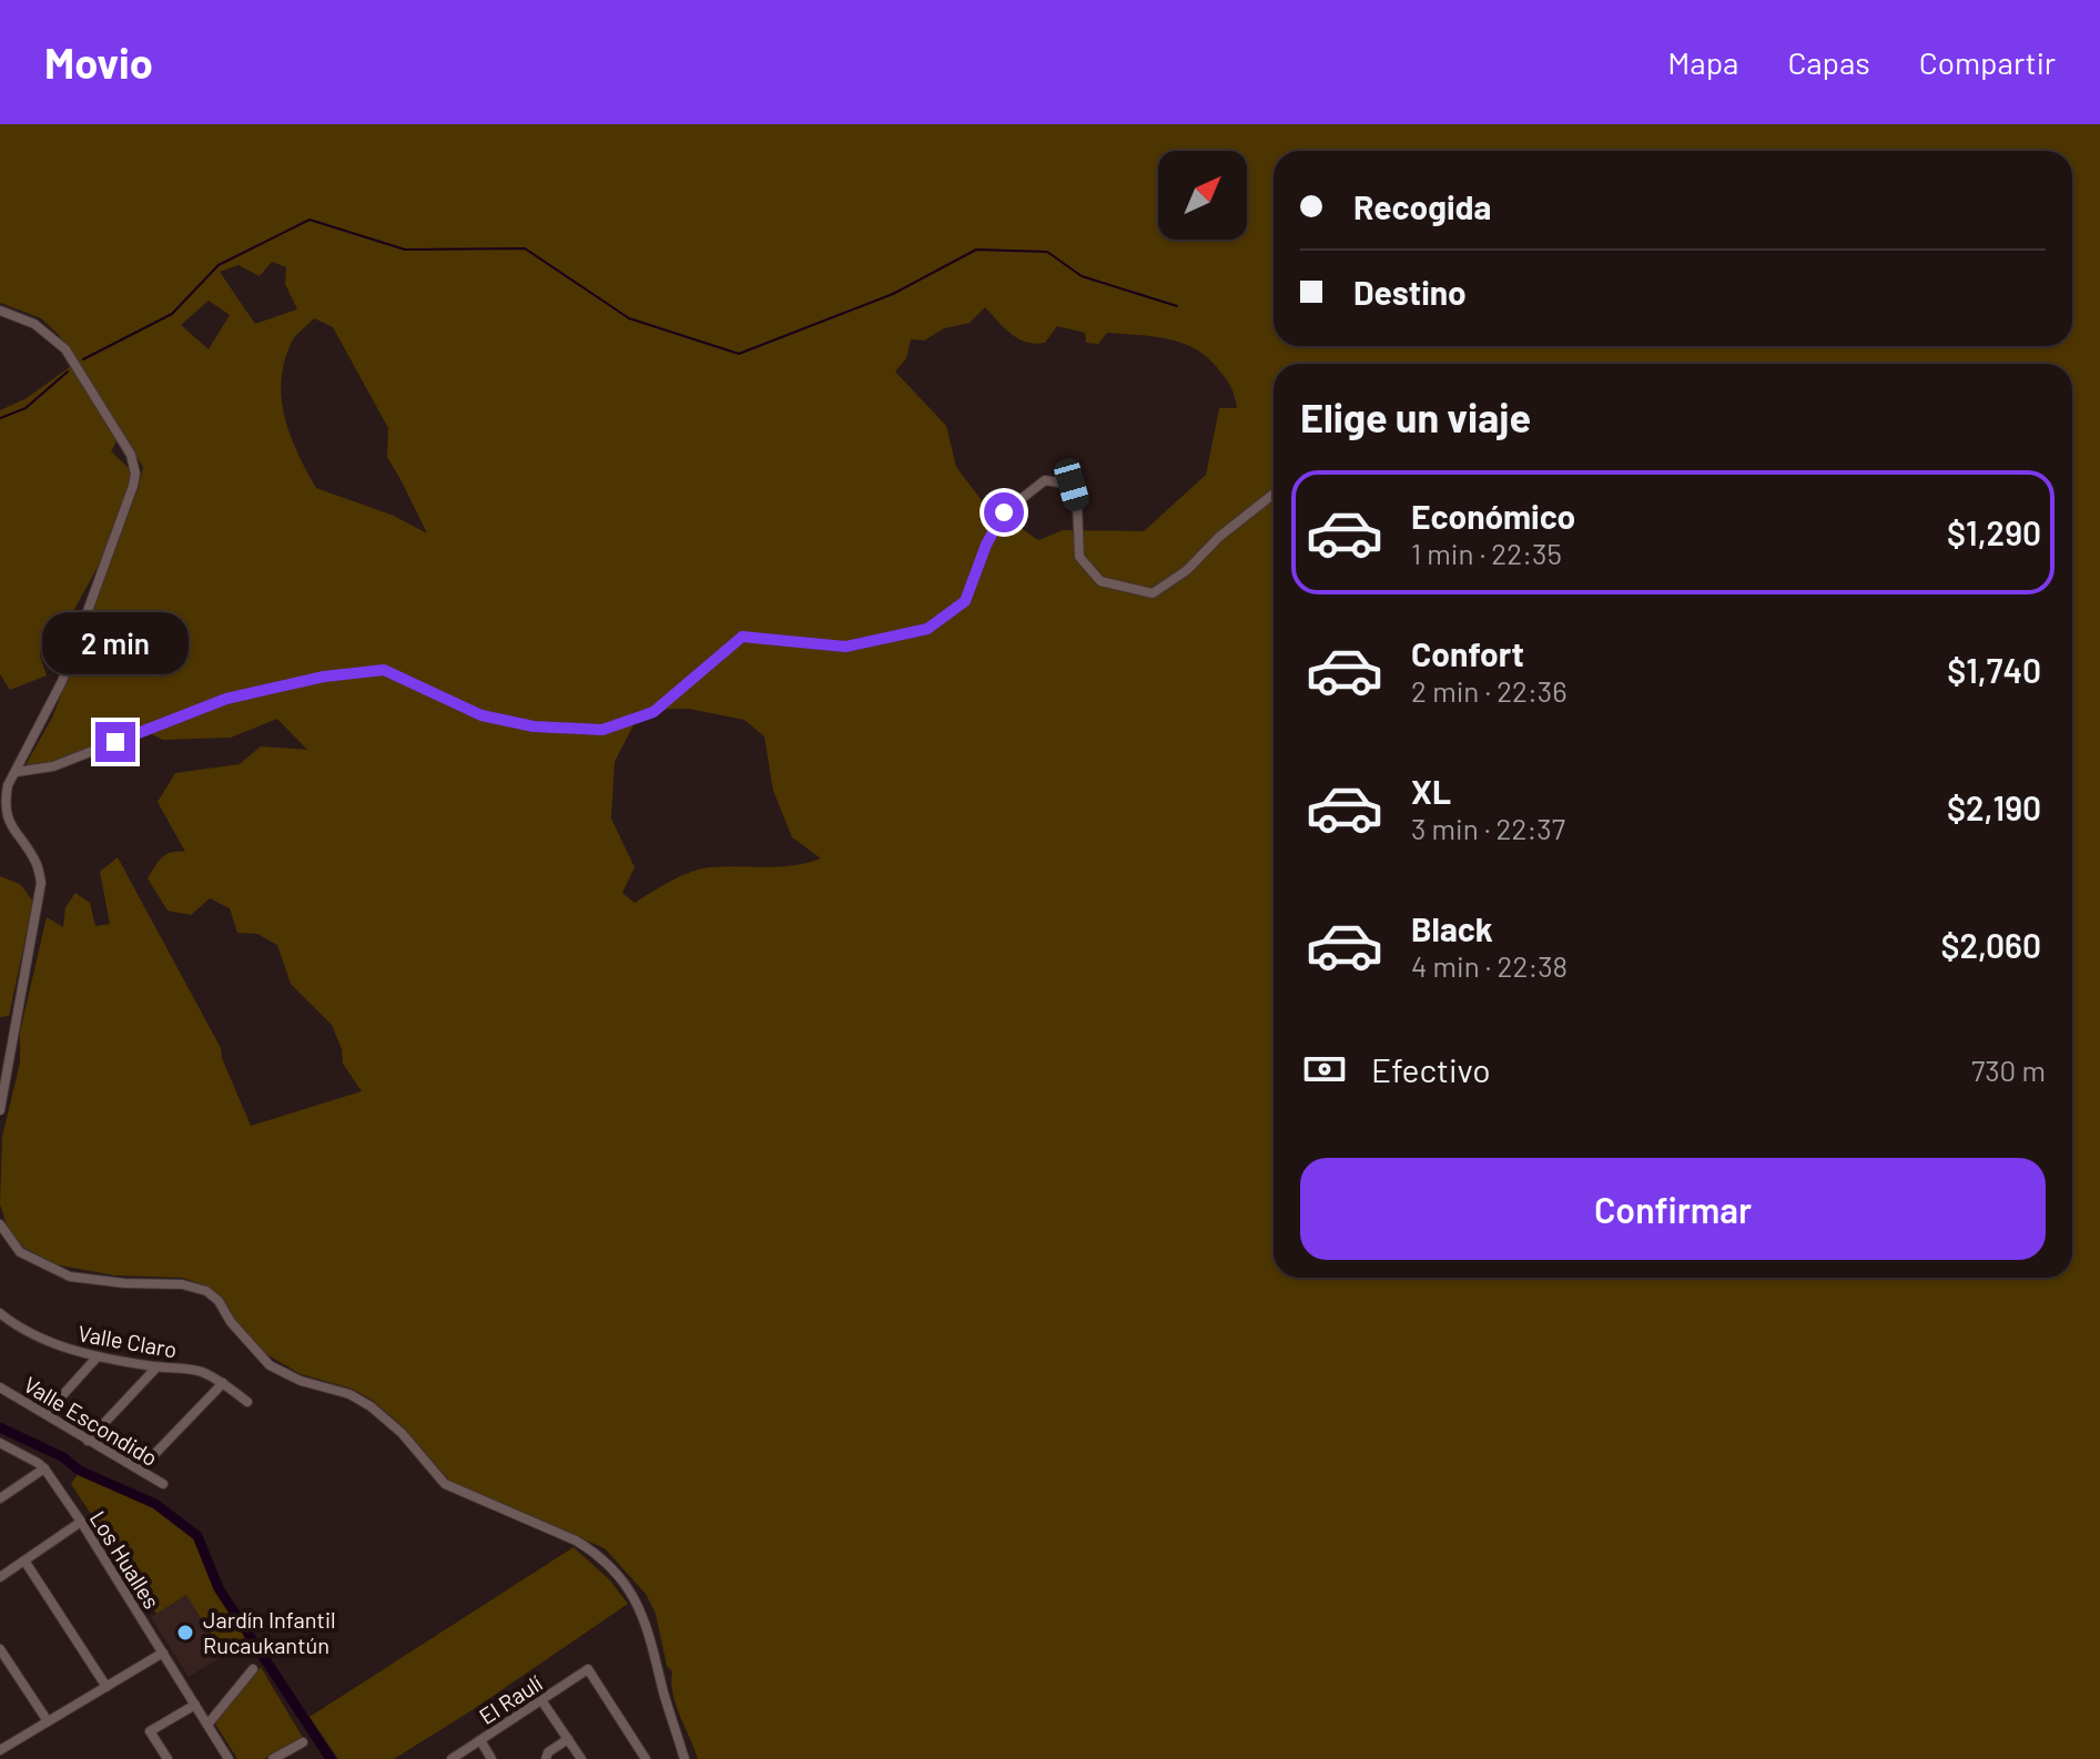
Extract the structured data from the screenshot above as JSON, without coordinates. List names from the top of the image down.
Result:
{
  "streets": {
    "street": [
      "Valle Claro",
      "Valle Escondido",
      "Los Hualles",
      "El Raulí"
    ]
  },
  "places": ["Jardín Infantil Rucaukantún"],
  "north": "top right",
  "page": {
    "header": "Movio",
    "nav": ["Mapa", "Capas", "Compartir"],
    "banner": ["Recogida", "Destino"],
    "heading": "Elige un viaje",
    "list": [
      {
        "name": "Económico",
        "note": "1 min · 22:35",
        "value": "$1,290"
      },
      {
        "name": "Confort",
        "note": "2 min · 22:36",
        "value": "$1,740"
      },
      {
        "name": "XL",
        "note": "3 min · 22:37",
        "value": "$2,190"
      },
      {
        "name": "Black",
        "note": "4 min · 22:38",
        "value": "$2,060"
      }
    ],
    "bubble": "2 min",
    "pay": ["Efectivo", "730 m"],
    "buttons": "Confirmar"
  }
}
